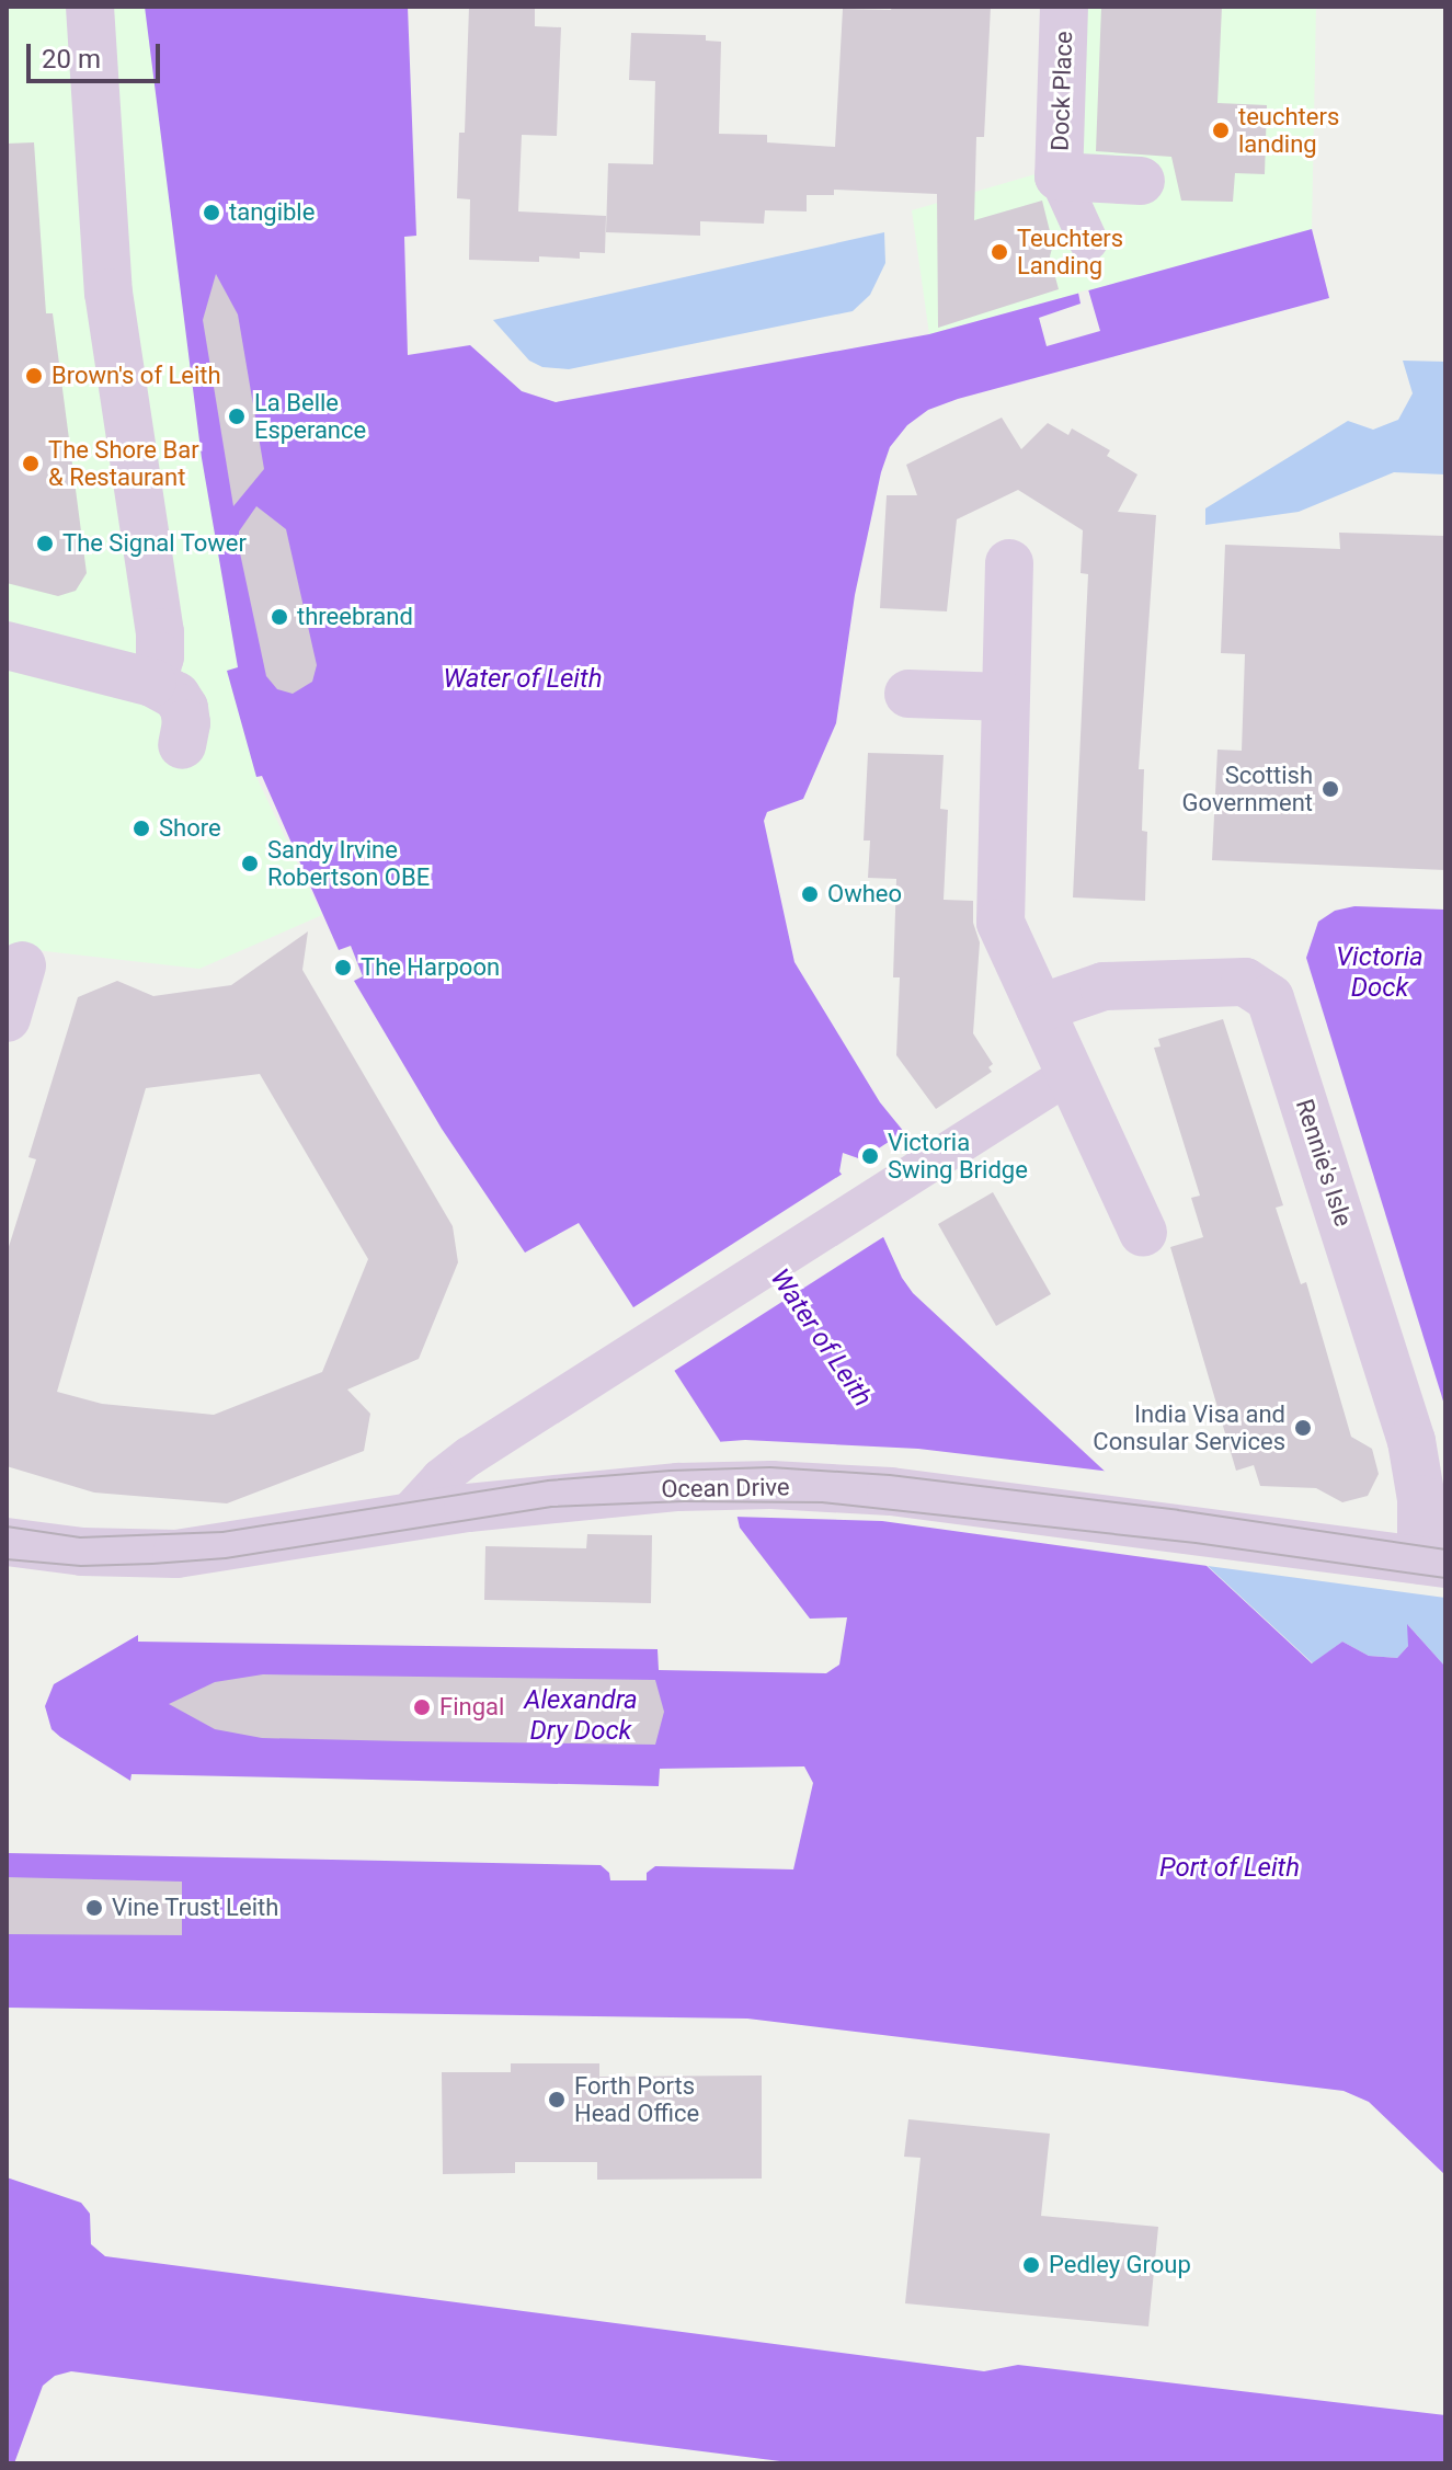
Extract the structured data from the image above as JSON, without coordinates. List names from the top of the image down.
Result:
{
  "streets": {
    "street": ["Dock Place", "Rennie's Isle", "Ocean Drive"]
  },
  "crossings": [
    ["Rennie's Isle", "Ocean Drive"]
  ],
  "water": [
    "Water of Leith",
    "Victoria Dock",
    "Alexandra Dry Dock",
    "Port of Leith"
  ],
  "places": [
    "teuchters landing",
    "tangible",
    "Teuchters Landing",
    "Brown's of Leith",
    "La Belle Esperance",
    "The Shore Bar & Restaurant",
    "The Signal Tower",
    "threebrand",
    "Scottish Government",
    "Shore",
    "Sandy Irvine Robertson OBE",
    "Owheo",
    "The Harpoon",
    "Victoria Swing Bridge",
    "India Visa and Consular Services",
    "Fingal",
    "Vine Trust Leith",
    "Forth Ports Head Office",
    "Pedley Group"
  ],
  "scale_bar": "20 m"
}
